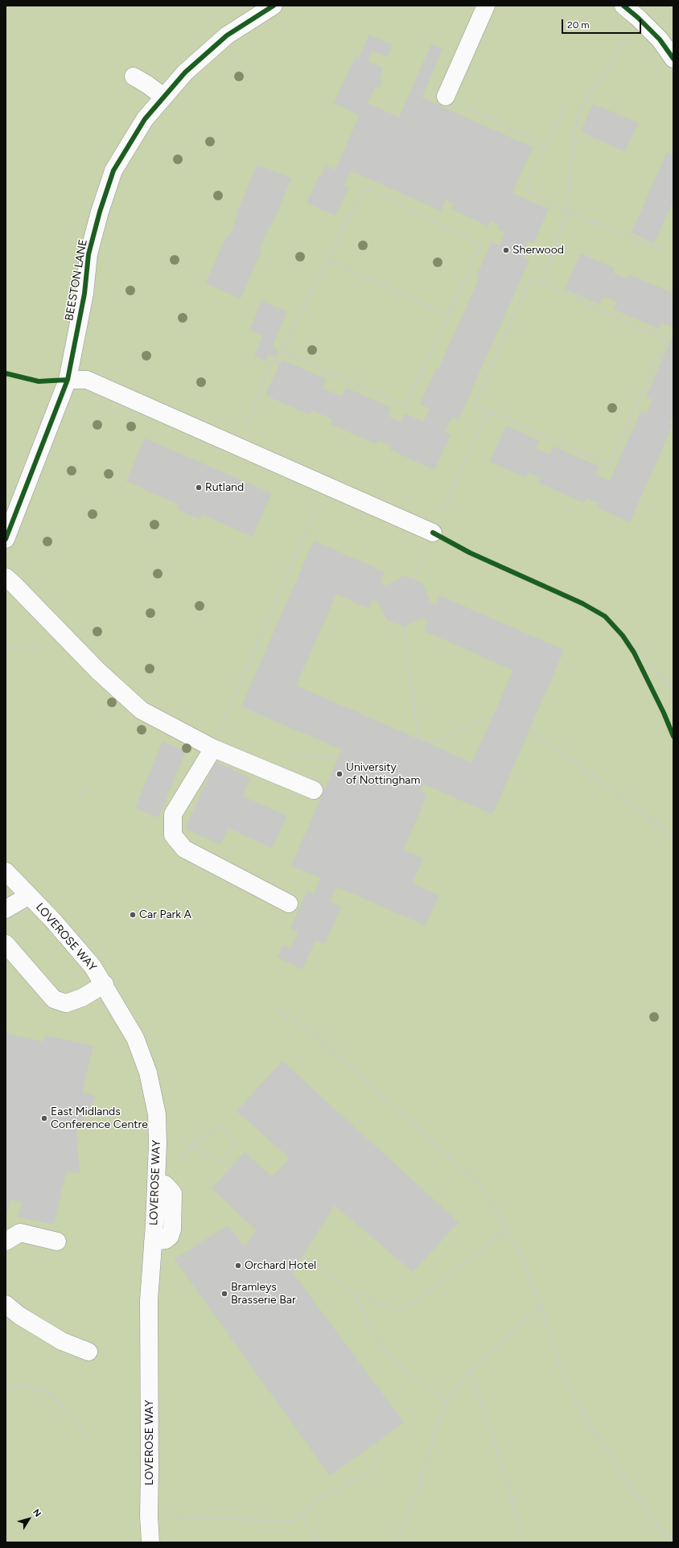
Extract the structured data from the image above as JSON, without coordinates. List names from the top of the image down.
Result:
{
  "streets": {
    "street": ["BEESTON LANE", "LOVEROSE WAY"]
  },
  "places": [
    "Sherwood",
    "Rutland",
    "University of Nottingham",
    "Car Park A",
    "East Midlands Conference Centre",
    "Orchard Hotel",
    "Bramleys Brasserie Bar"
  ],
  "scale_bar": "20 m",
  "north": "top right"
}
